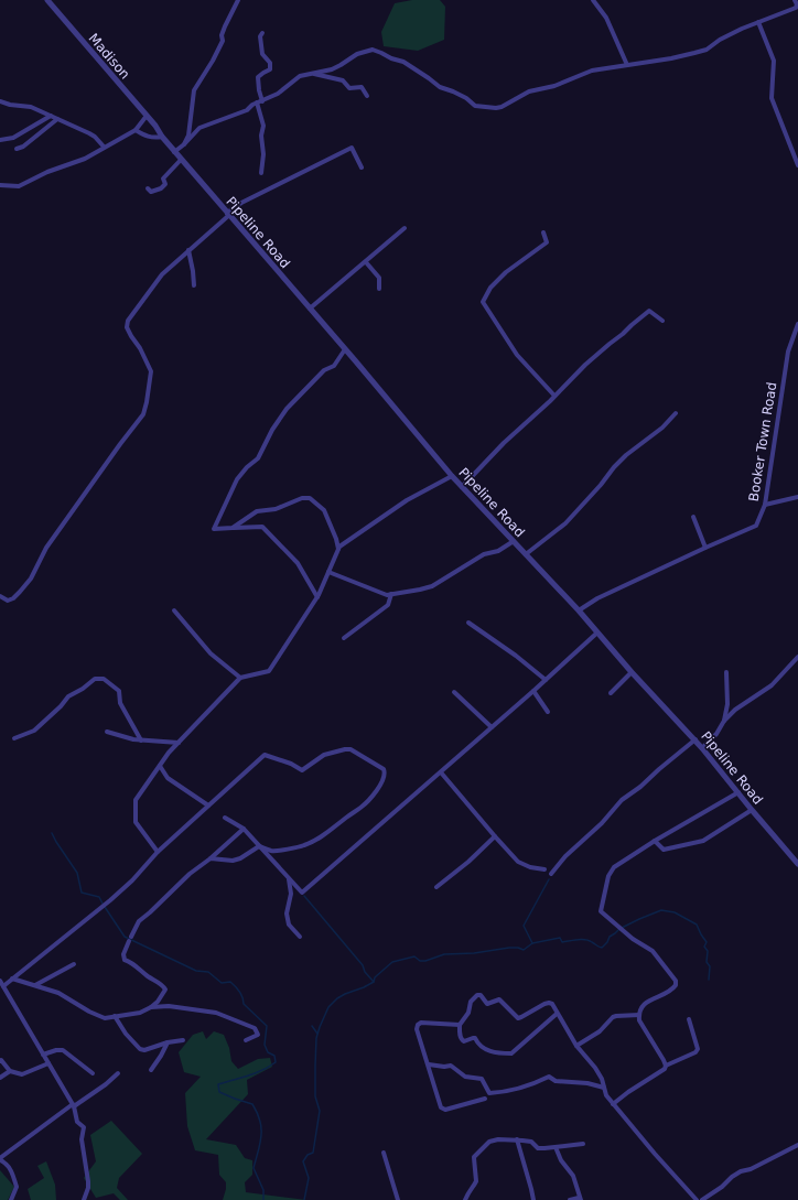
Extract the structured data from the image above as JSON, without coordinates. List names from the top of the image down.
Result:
{
  "streets": {
    "street": ["Madison", "Pipeline Road", "Booker Town Road"]
  },
  "crossings": [
    ["Madison", "Pipeline Road"],
    ["Pipeline Road", "Booker Town Road"]
  ]
}
